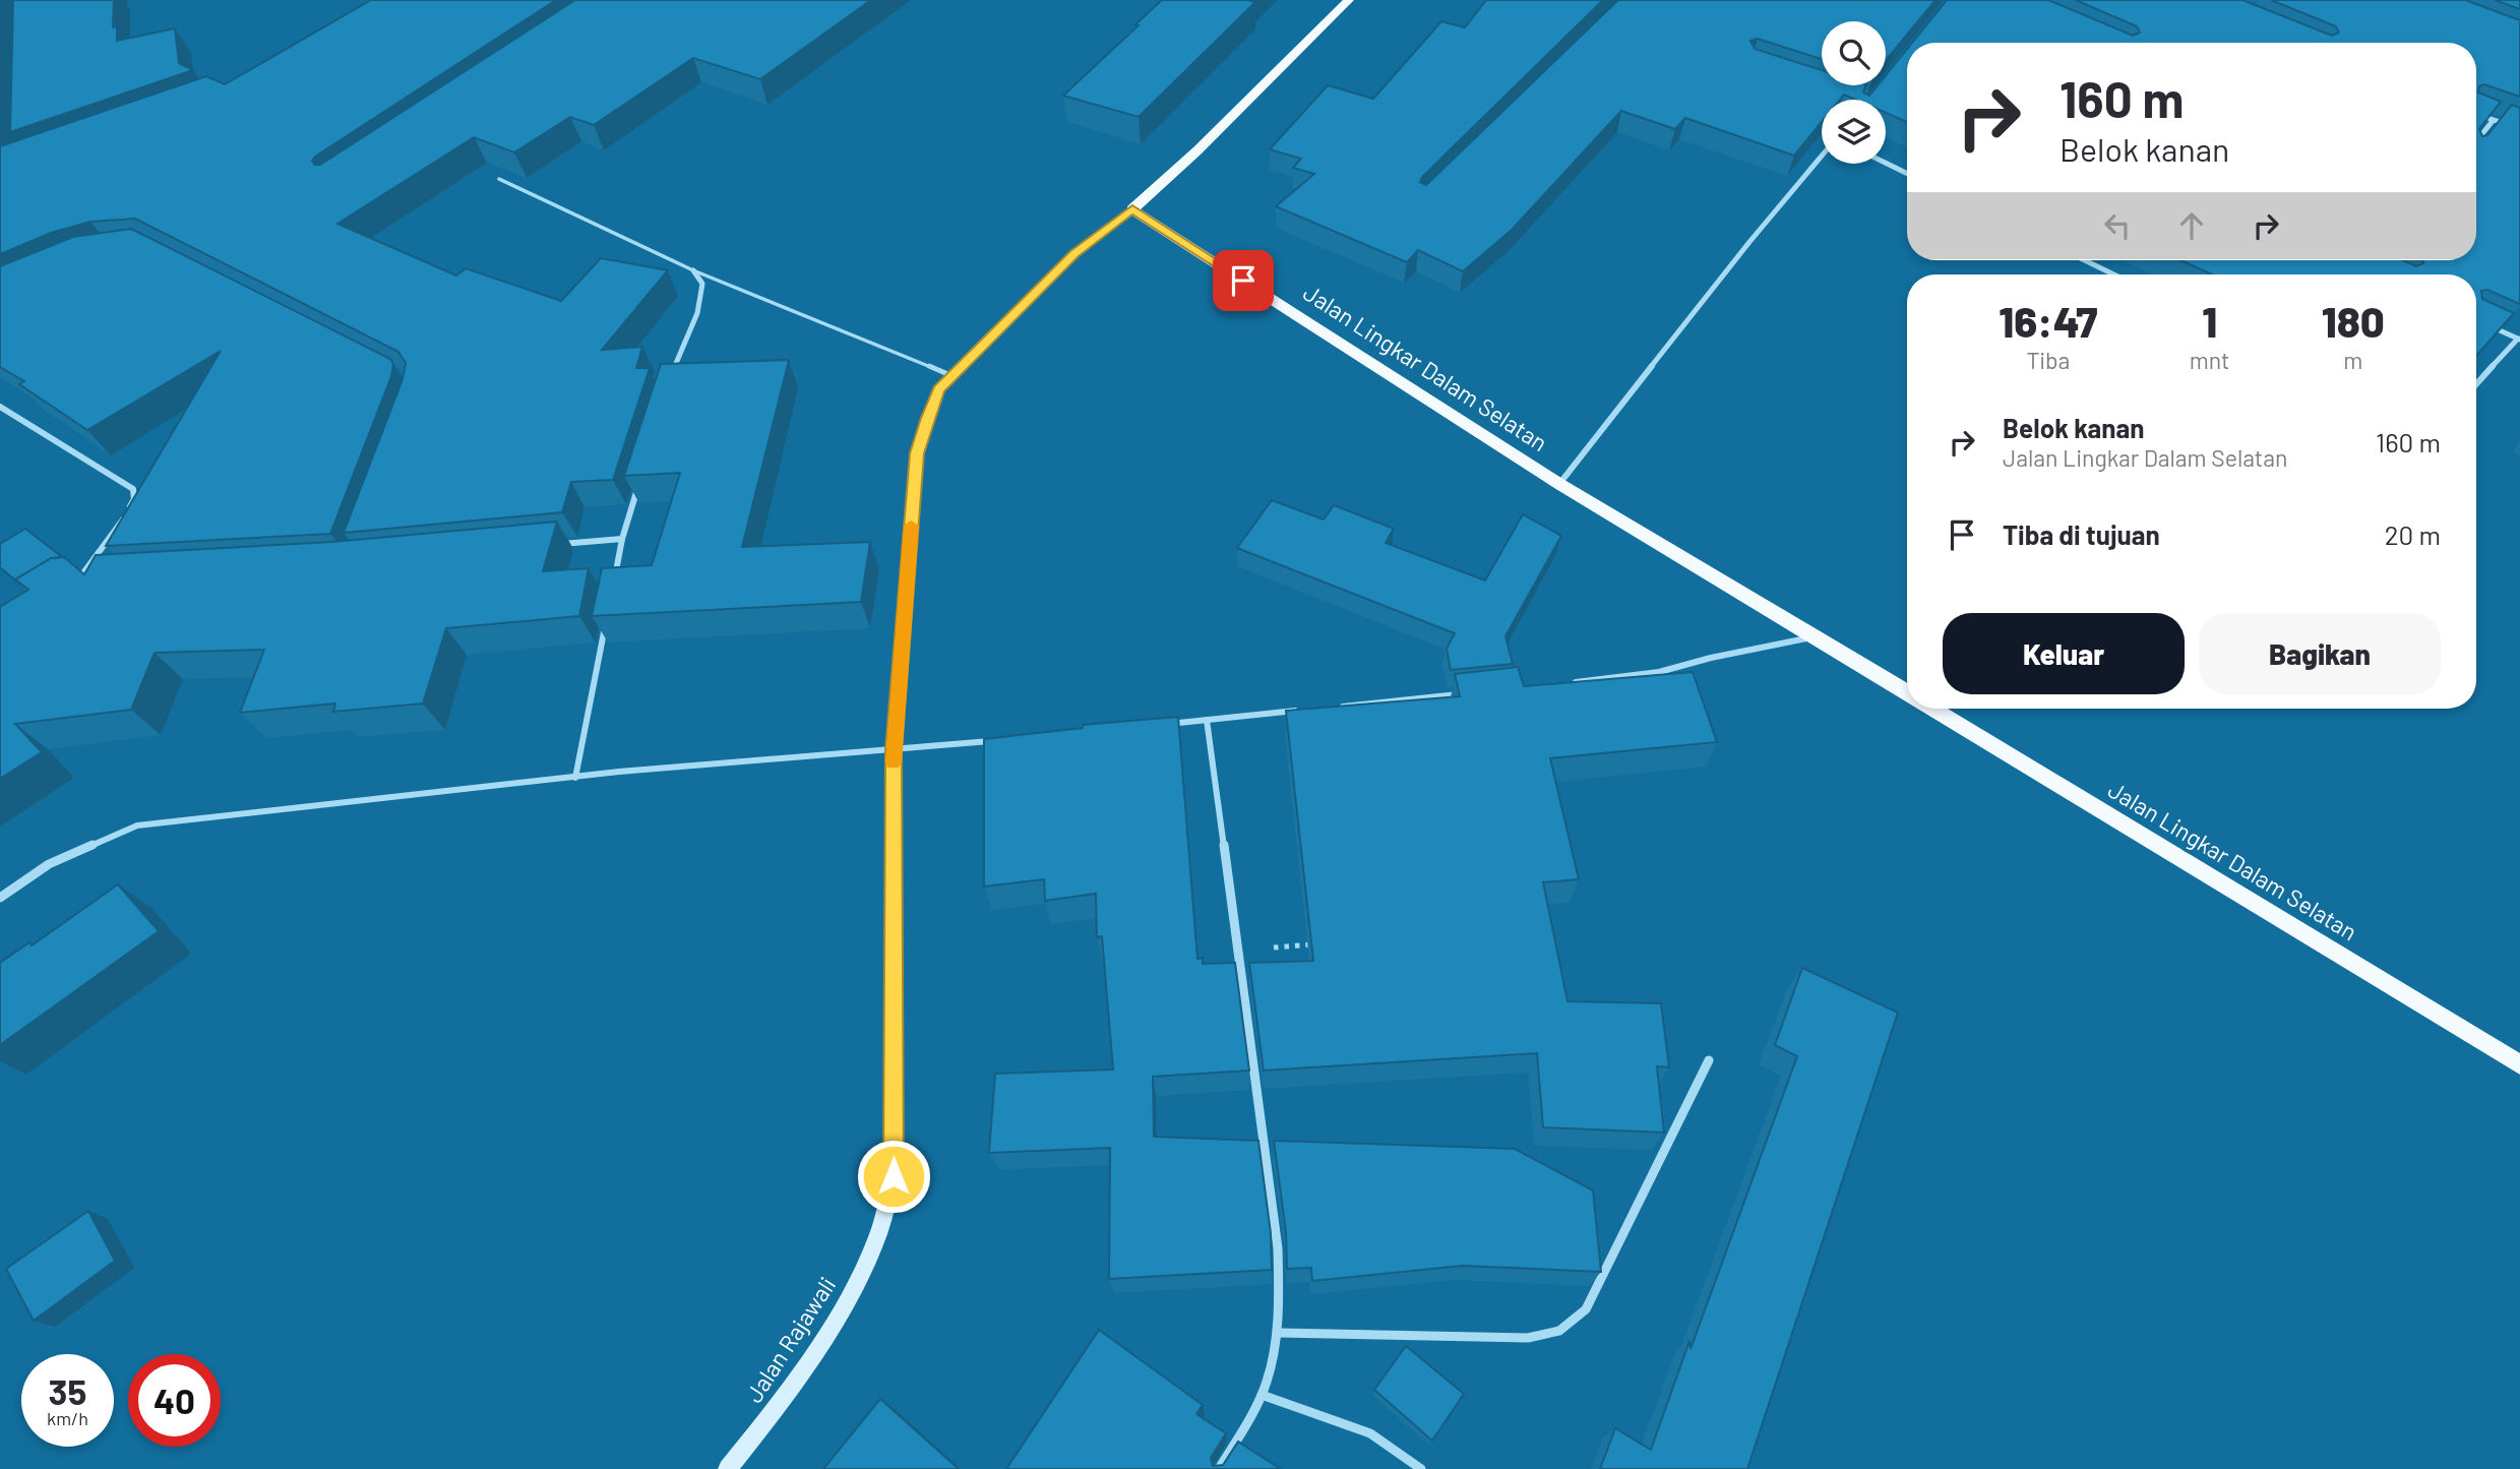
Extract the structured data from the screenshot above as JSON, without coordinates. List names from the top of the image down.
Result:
{
  "streets": {
    "main road": ["Jalan Lingkar Dalam Selatan"],
    "street": ["Jalan Rajawali"]
  },
  "crossings": [
    ["Jalan Lingkar Dalam Selatan", "Jalan Rajawali"]
  ],
  "page": {
    "turn": ["160 m", "Belok kanan"],
    "eta": [
      "16:47",
      "Tiba",
      "1",
      "mnt",
      "180",
      "m"
    ],
    "list": [
      {
        "name": "Belok kanan",
        "note": "Jalan Lingkar Dalam Selatan",
        "value": "160 m"
      },
      {
        "name": "Tiba di tujuan",
        "value": "20 m"
      }
    ],
    "buttons": ["Keluar", "Bagikan"],
    "speed": "35 km/h",
    "limit": "40"
  }
}
